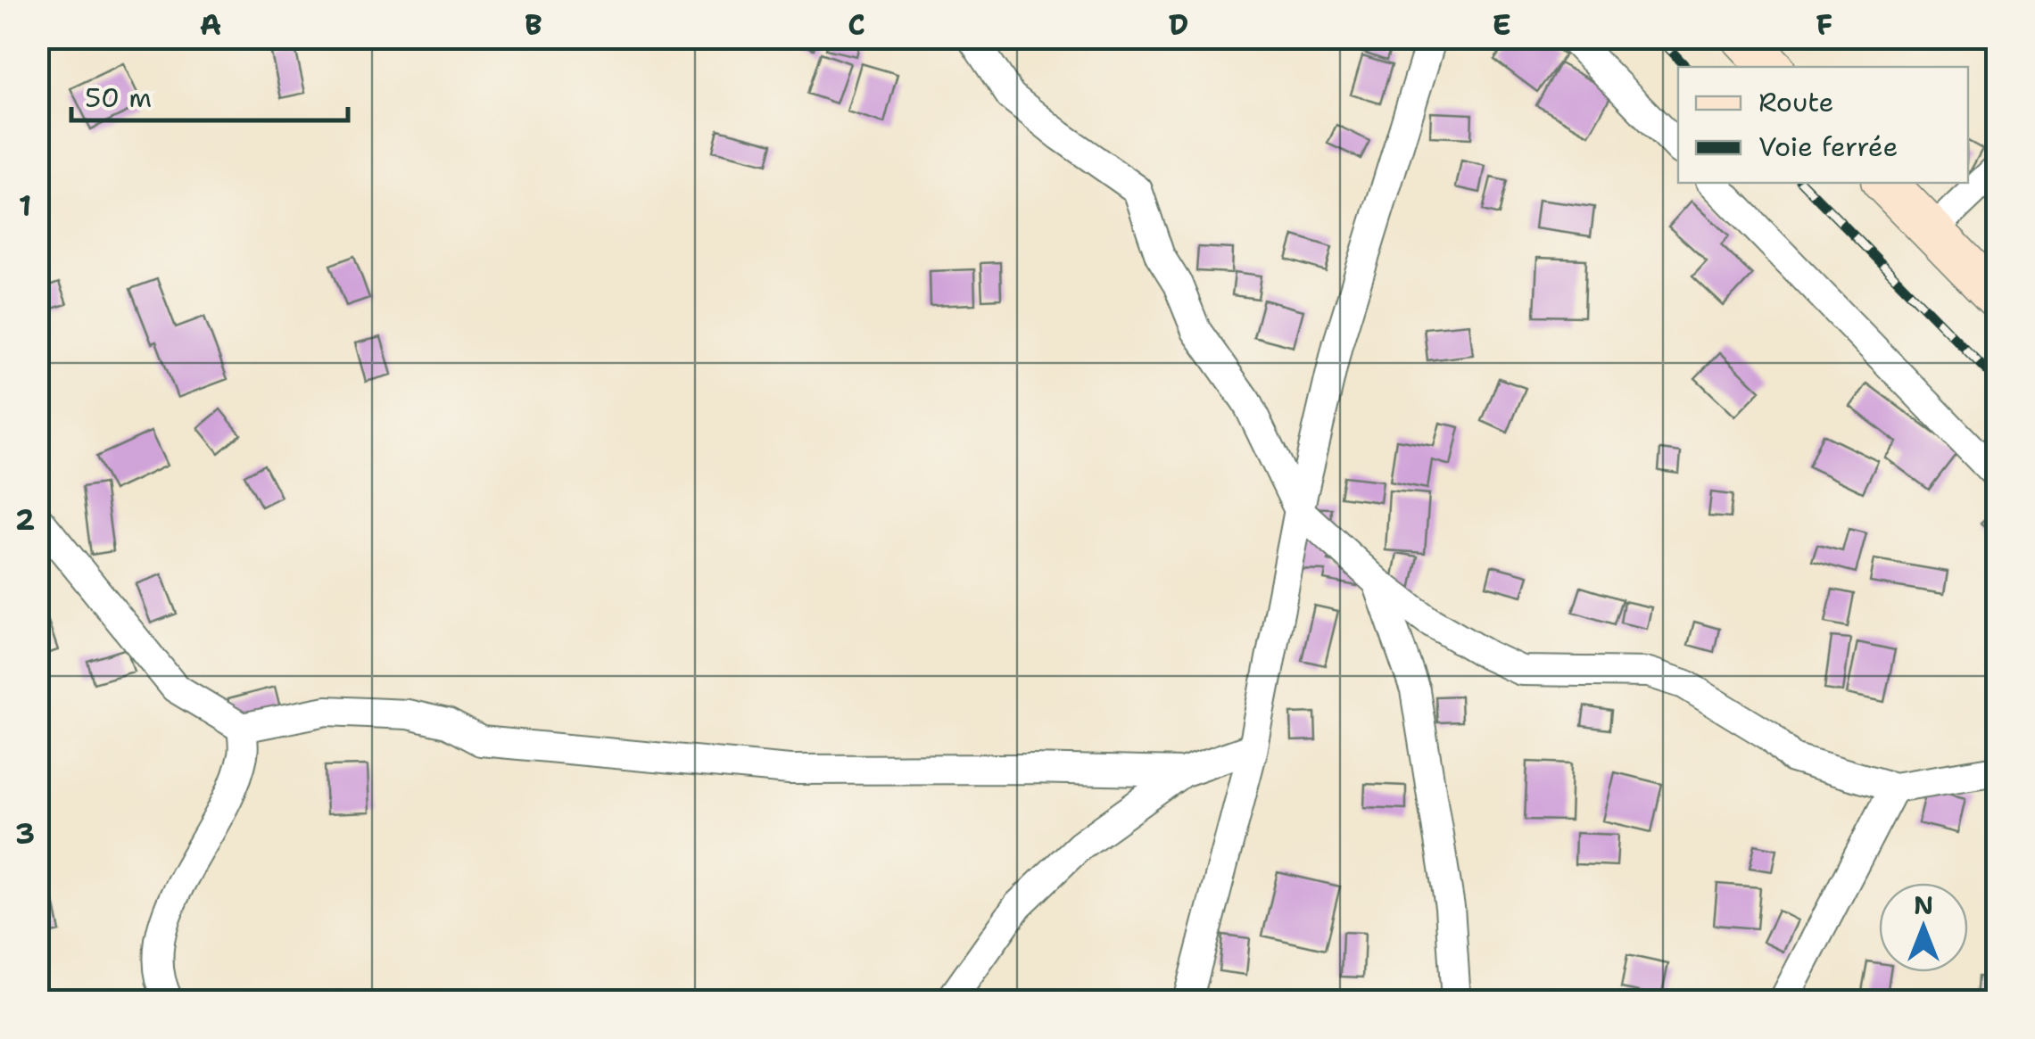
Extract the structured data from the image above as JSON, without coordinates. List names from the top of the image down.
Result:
{
  "legend": ["Route", "Voie ferrée"],
  "scale_bar": "50 m",
  "north": "top",
  "grid": {
    "columns": [
      "A",
      "B",
      "C",
      "D",
      "E",
      "F"
    ],
    "rows": ["1", "2", "3"]
  }
}
